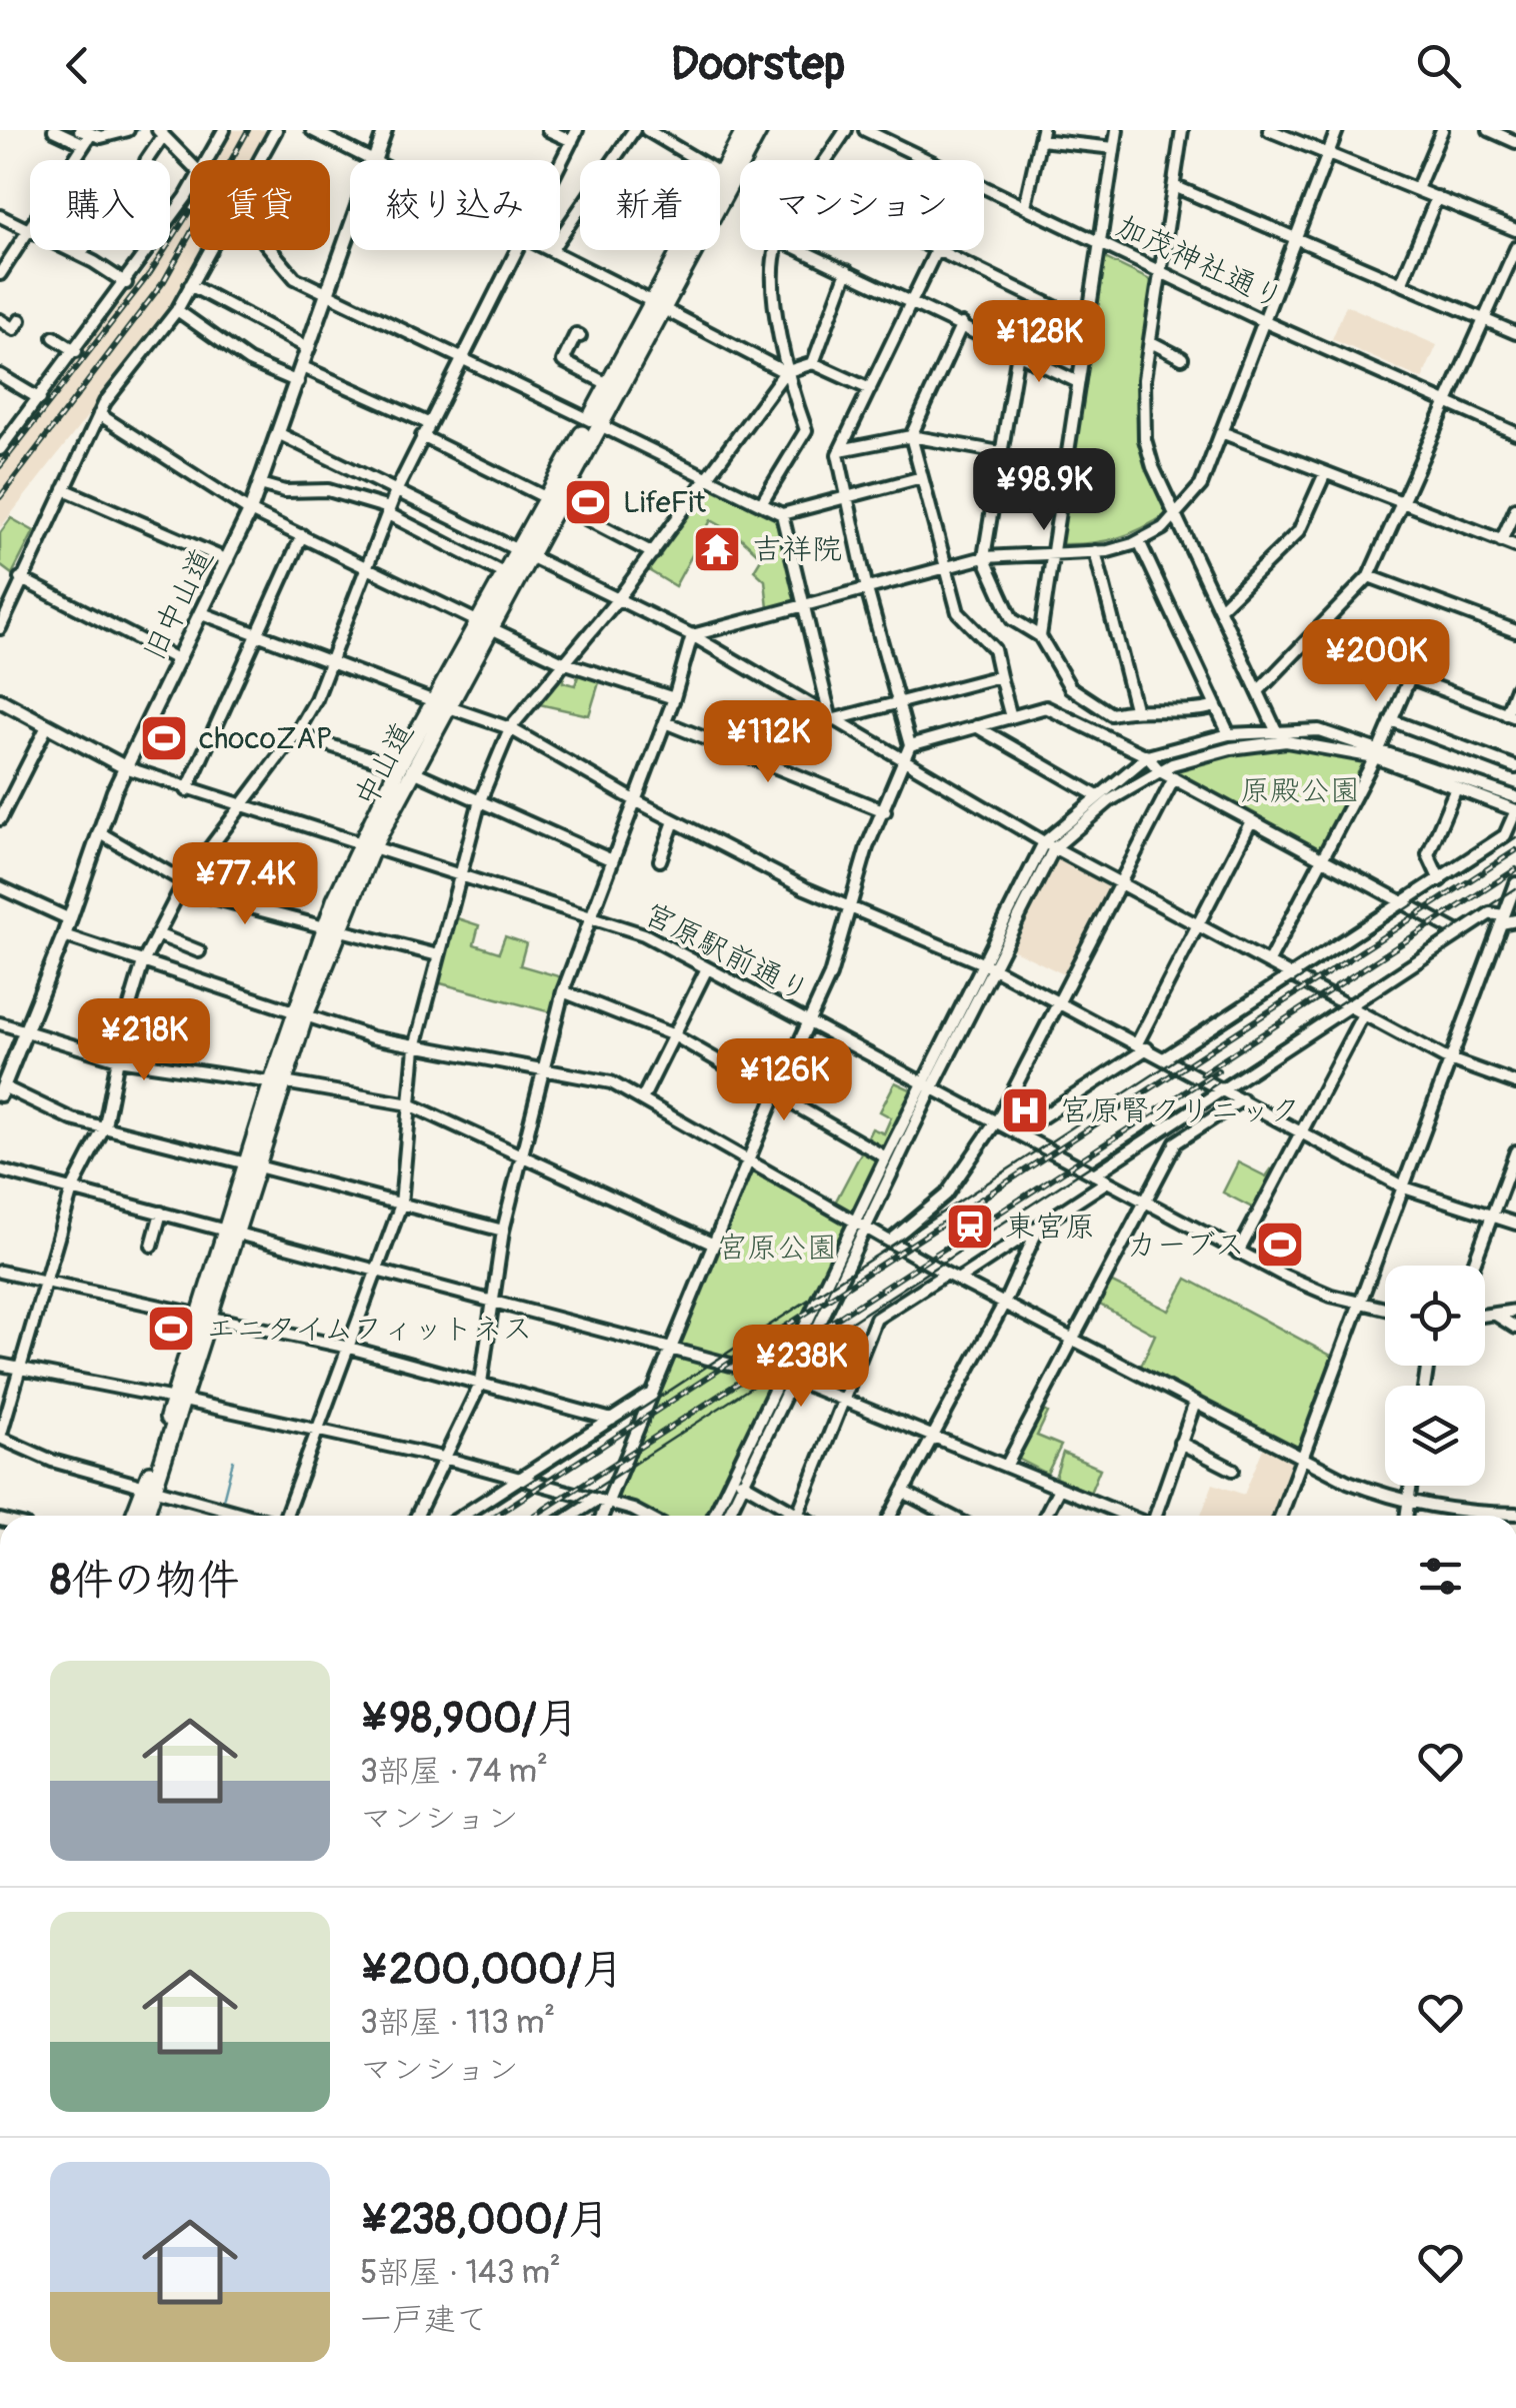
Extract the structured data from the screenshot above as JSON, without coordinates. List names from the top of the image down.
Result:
{
  "streets": {
    "highway": ["中山道"],
    "main road": ["旧中山道", "宮原駅前通り"],
    "street": ["加茂神社通り"]
  },
  "crossings": [
    ["旧中山道", "宮原駅前通り"],
    ["中山道", "宮原駅前通り"]
  ],
  "parks": ["原殿公園", "宮原公園"],
  "places": {
    "sports": [
      "LifeFit",
      "chocoZAP",
      "カーブス",
      "エニタイムフィットネス"
    ],
    "temple": ["吉祥院"],
    "hospital": ["宮原腎クリニック"],
    "station": ["東宮原"]
  },
  "page": {
    "header": "Doorstep",
    "chip": [
      "購入",
      "賃貸",
      "絞り込み",
      "新着",
      "マンション"
    ],
    "price": [
      "¥128K",
      "¥98.9K",
      "¥200K",
      "¥112K",
      "¥77.4K",
      "¥218K",
      "¥126K",
      "¥238K"
    ],
    "heading": "8件の物件",
    "list": [
      {
        "name": "¥98,900/月",
        "note": "3部屋 · 74 m² · マンション"
      },
      {
        "name": "¥200,000/月",
        "note": "3部屋 · 113 m² · マンション"
      },
      {
        "name": "¥238,000/月",
        "note": "5部屋 · 143 m² · 一戸建て"
      }
    ]
  }
}
